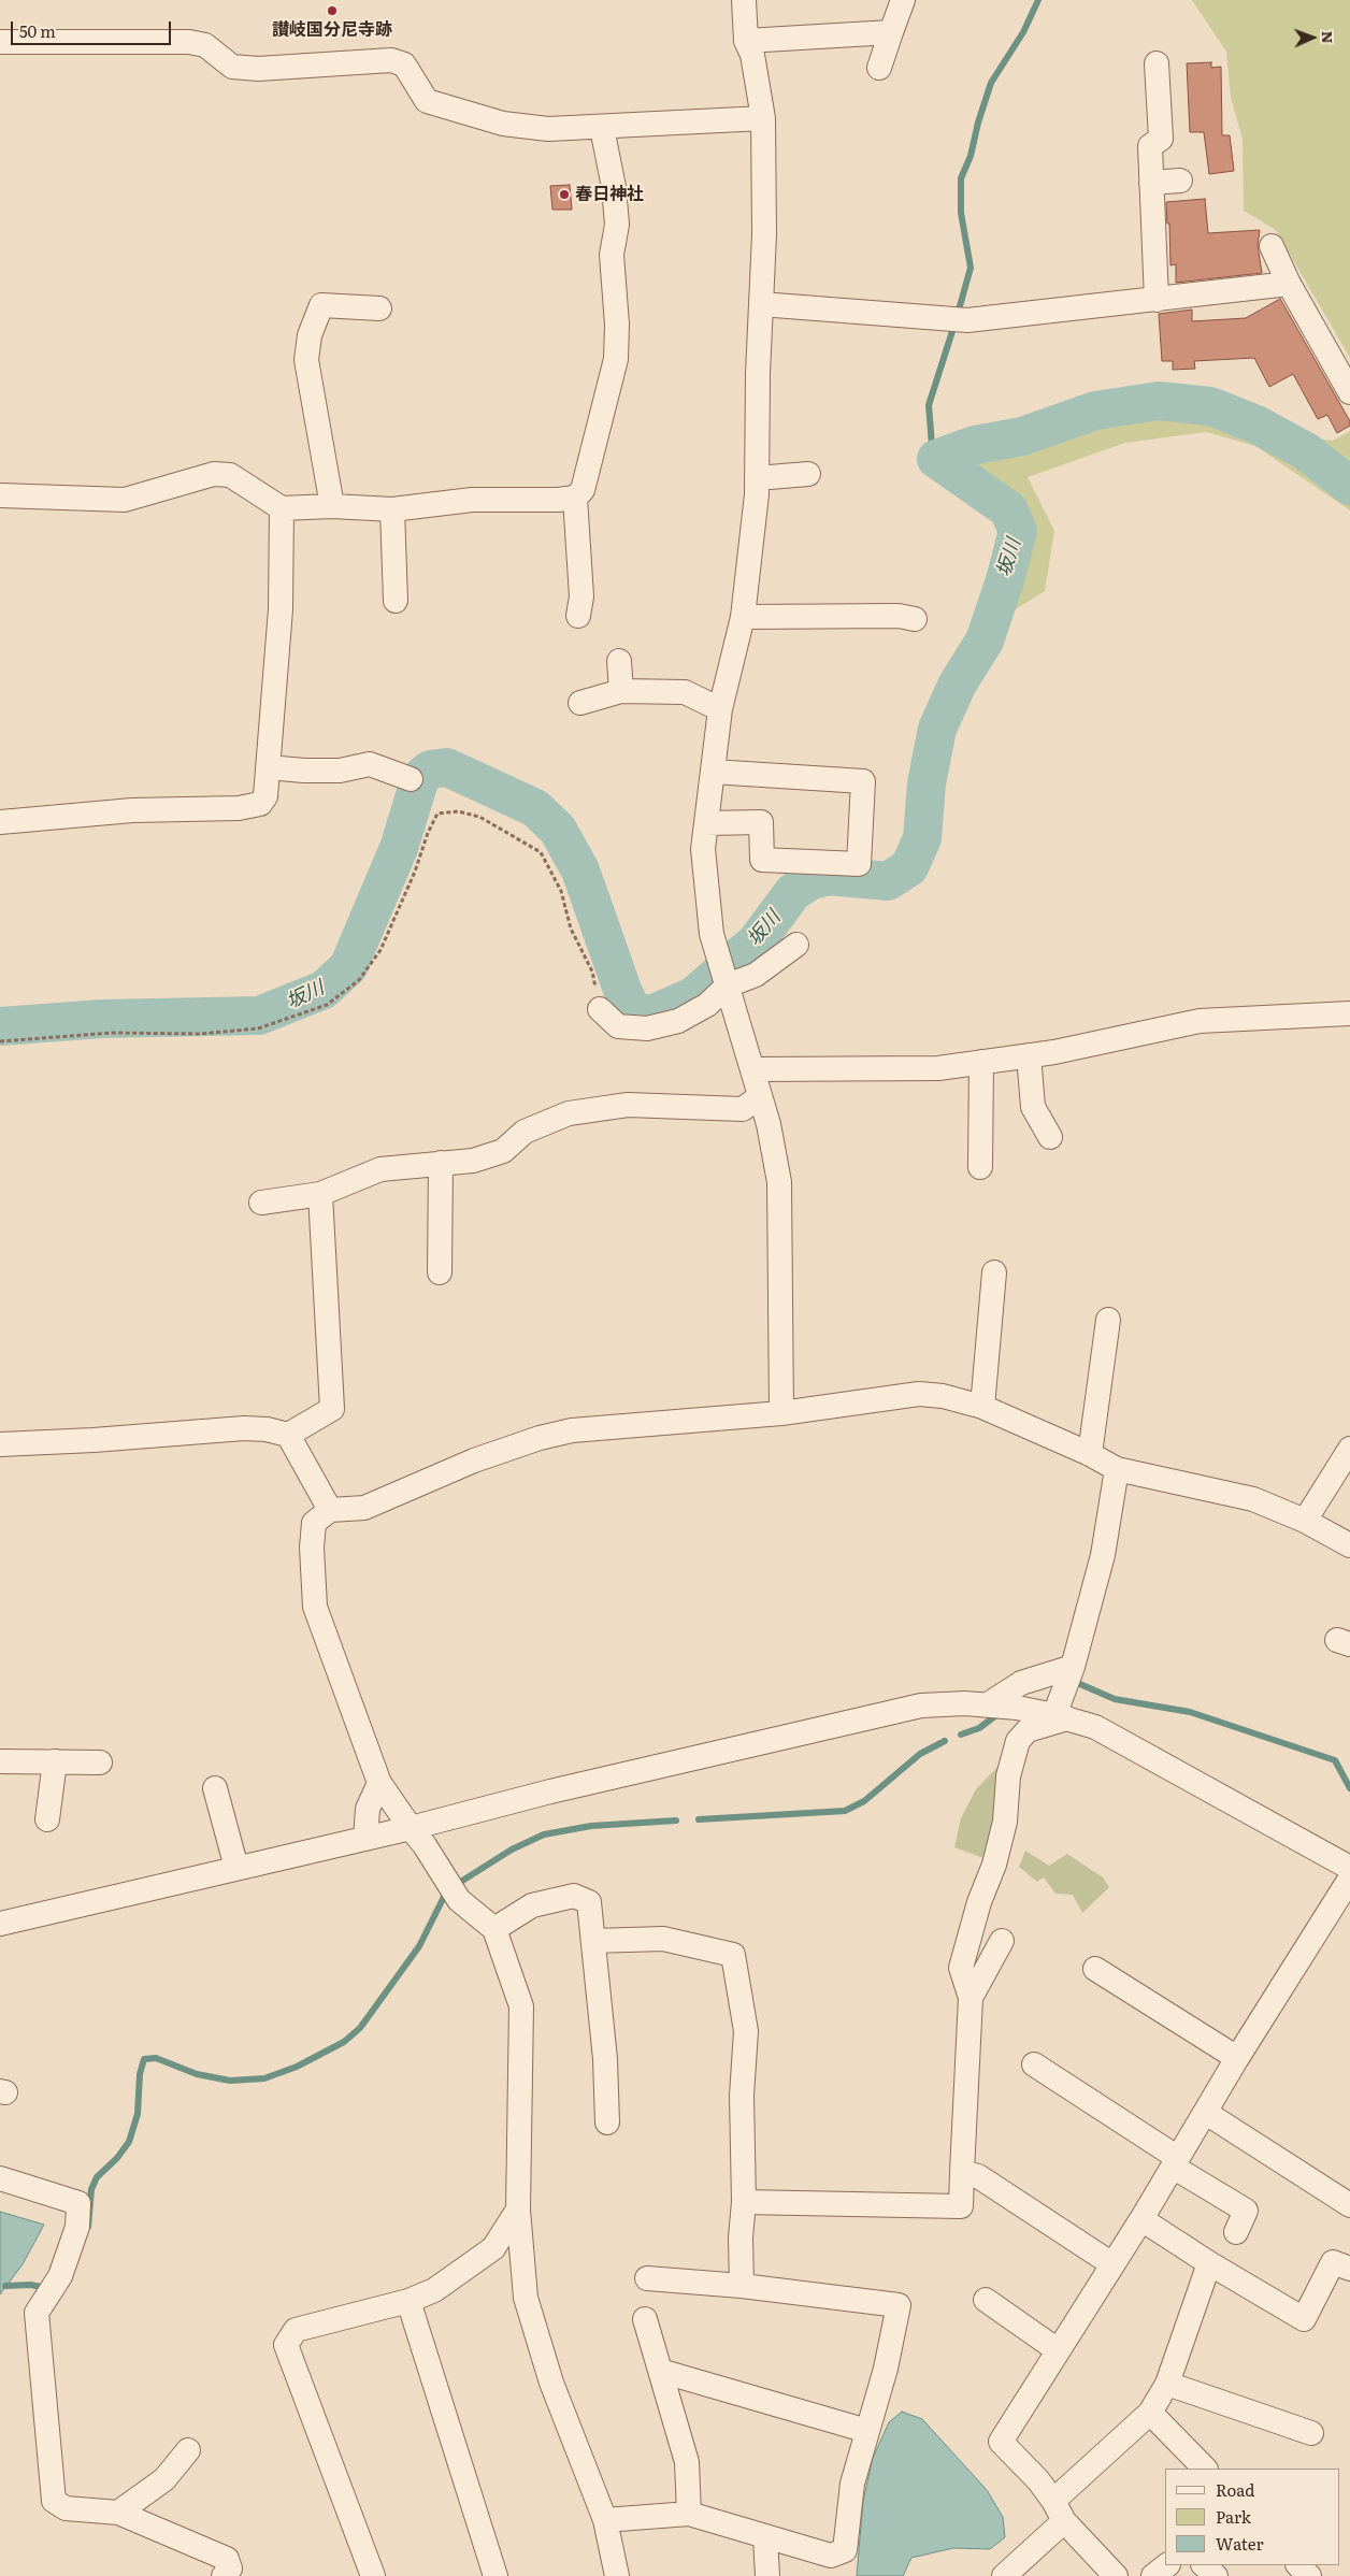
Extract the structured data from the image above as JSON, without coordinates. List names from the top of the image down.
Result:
{
  "water": ["坂川"],
  "places": ["讃岐国分尼寺跡", "春日神社"],
  "legend": ["Road", "Park", "Water"],
  "scale_bar": "50 m",
  "north": "right"
}
